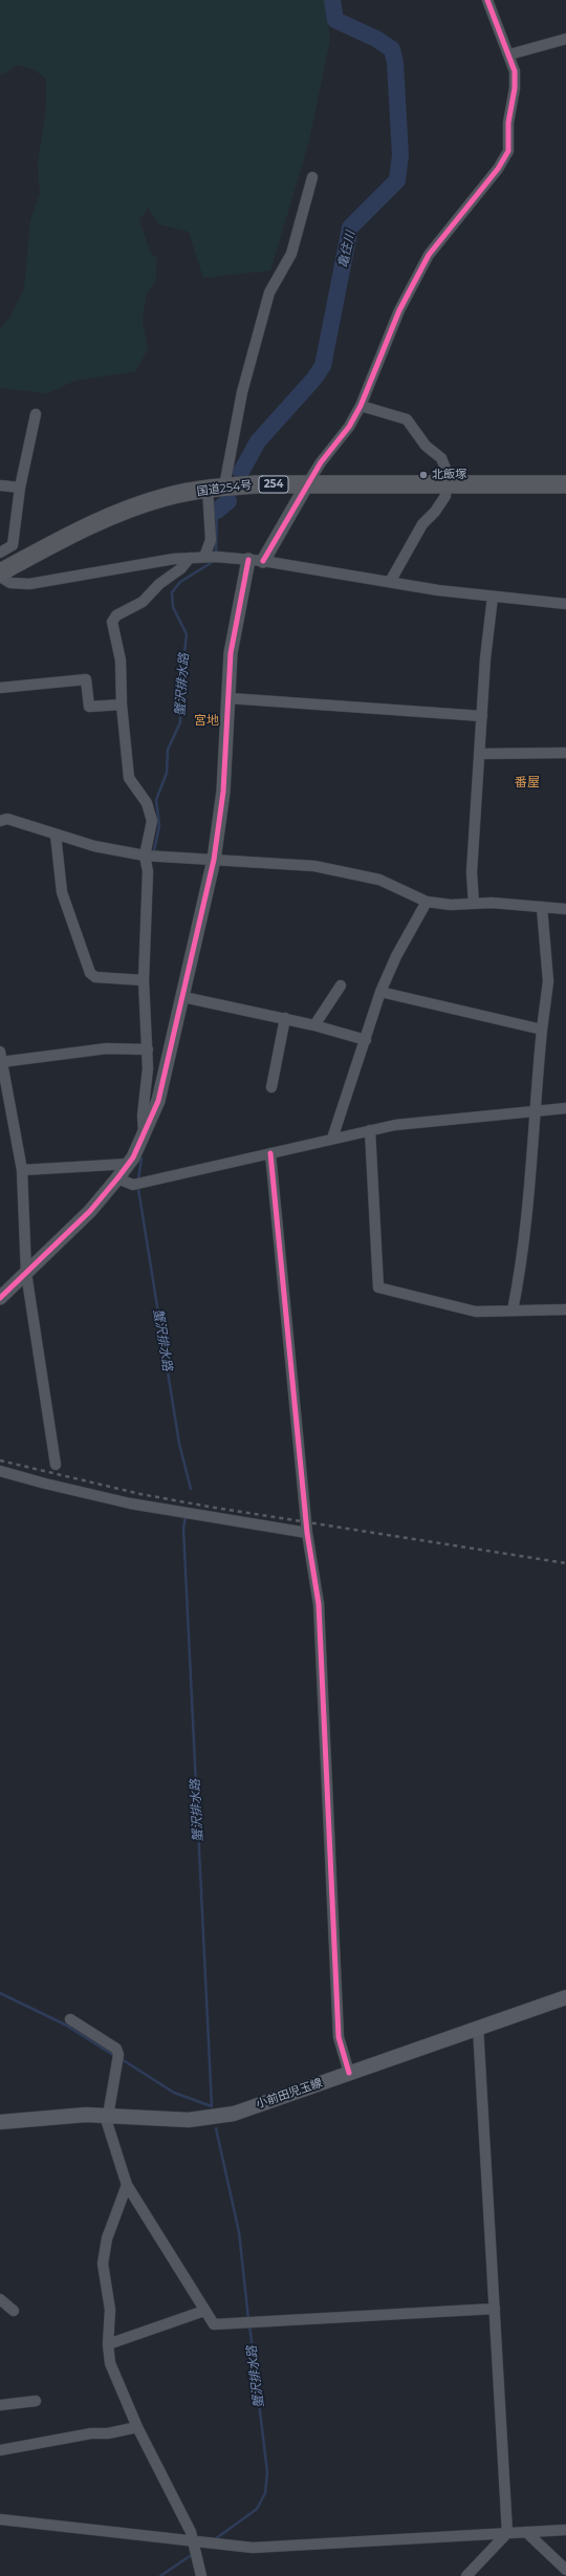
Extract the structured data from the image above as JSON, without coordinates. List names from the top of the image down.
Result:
{
  "streets": {
    "highway": ["254", "国道254号"],
    "main road": ["小前田児玉線"]
  },
  "districts": ["宮地", "番屋"],
  "water": ["亀住川", "蟹沢排水路"],
  "places": ["北飯塚"]
}
